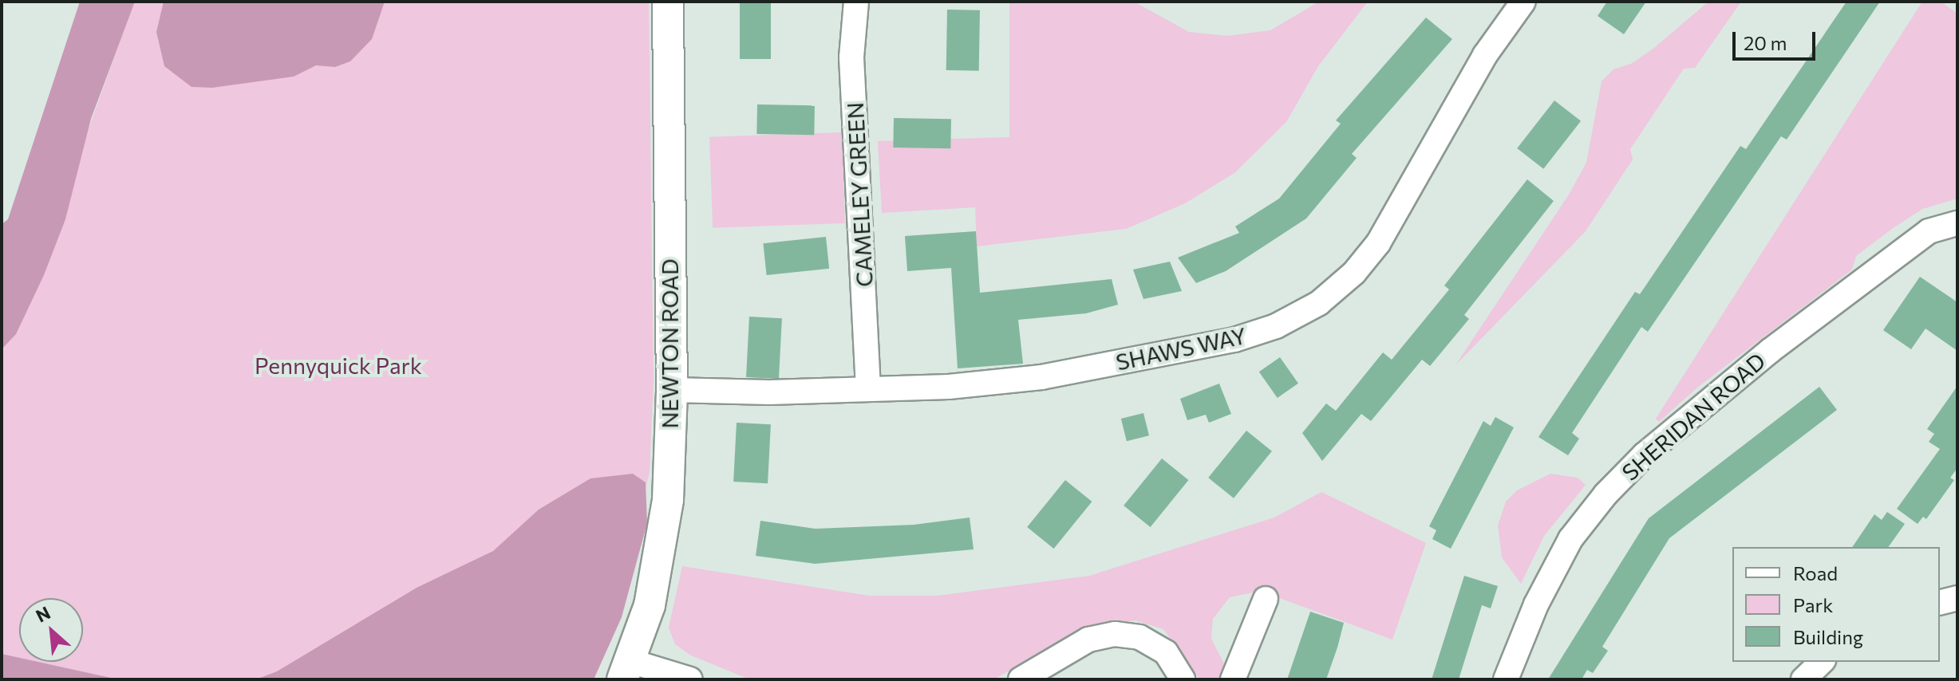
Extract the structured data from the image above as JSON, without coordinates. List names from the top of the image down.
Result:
{
  "streets": {
    "street": [
      "CAMELEY GREEN",
      "NEWTON ROAD",
      "SHAWS WAY",
      "SHERIDAN ROAD"
    ]
  },
  "crossings": [
    ["CAMELEY GREEN", "SHAWS WAY"],
    ["NEWTON ROAD", "SHAWS WAY"]
  ],
  "parks": ["Pennyquick Park"],
  "legend": ["Road", "Park", "Building"],
  "scale_bar": "20 m",
  "north": "top left"
}
